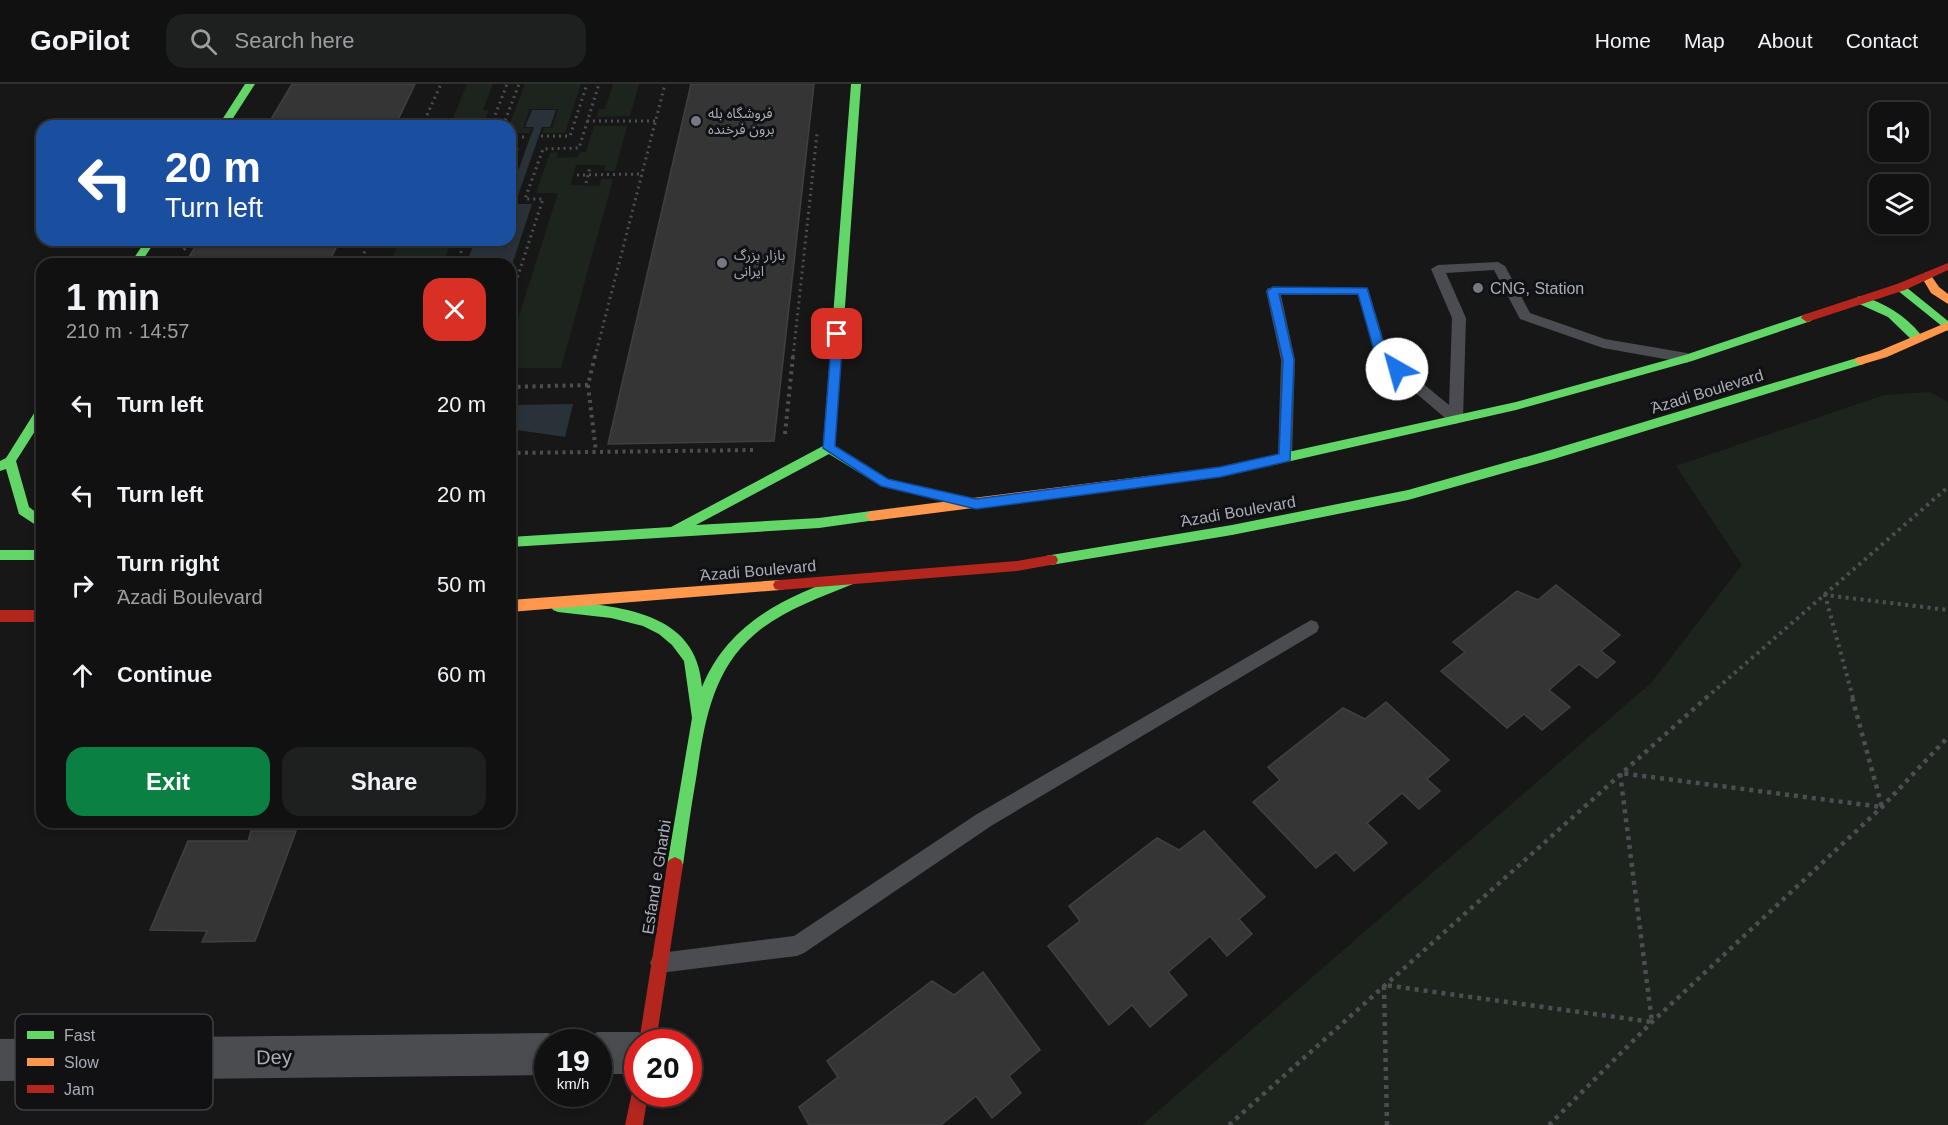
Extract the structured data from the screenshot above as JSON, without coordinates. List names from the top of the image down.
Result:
{
  "streets": {
    "main road": ["َAzadi Boulevard", "Esfand e Gharbi"],
    "street": ["Dey"]
  },
  "places": ["فروشگاه بله برون فرخنده", "بازار بزرگ ایرانی", "CNG, Station"],
  "legend": ["Fast", "Slow", "Jam"],
  "page": {
    "header": "GoPilot",
    "search": "Search here",
    "nav": [
      "Home",
      "Map",
      "About",
      "Contact"
    ],
    "turn": ["20 m", "Turn left"],
    "heading": ["1 min", "210 m · 14:57"],
    "list": [
      {
        "name": "Turn left",
        "value": "20 m"
      },
      {
        "name": "Turn left",
        "value": "20 m"
      },
      {
        "name": "Turn right",
        "note": "َAzadi Boulevard",
        "value": "50 m"
      },
      {
        "name": "Continue",
        "value": "60 m"
      }
    ],
    "buttons": ["Exit", "Share"],
    "speed": "19 km/h",
    "limit": "20"
  }
}
